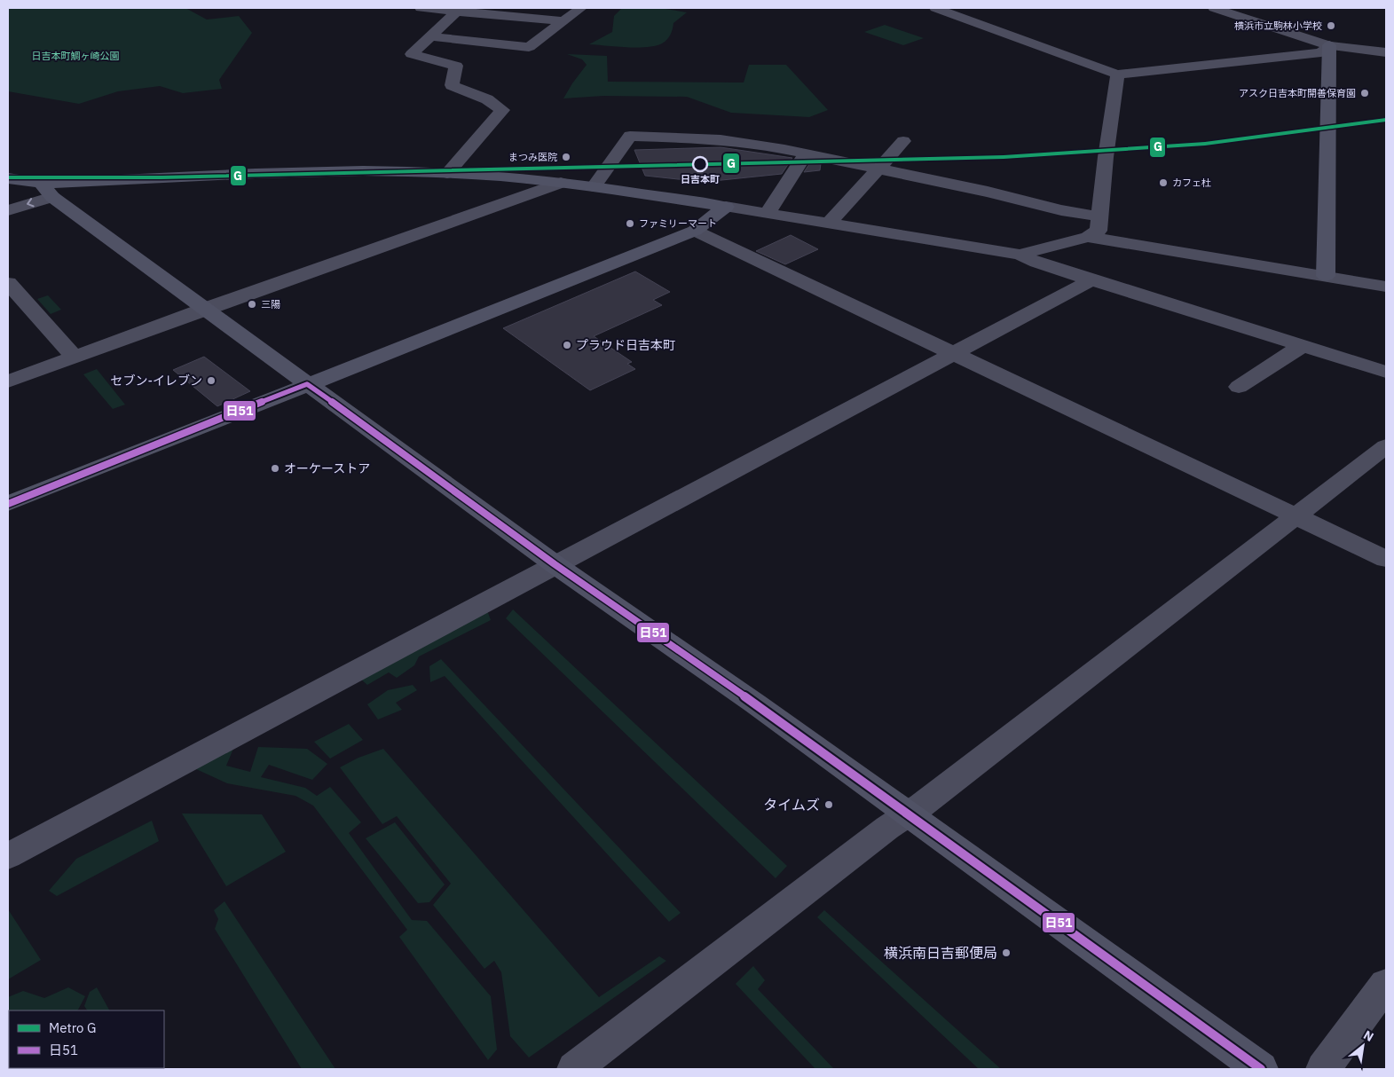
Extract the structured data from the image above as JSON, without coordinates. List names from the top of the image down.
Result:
{
  "parks": ["日吉本町鯛ヶ崎公園"],
  "places": [
    "横浜市立駒林小学校",
    "アスク日吉本町開善保育園",
    "まつみ医院",
    "日吉本町",
    "カフェ杜",
    "ファミリーマート",
    "三陽",
    "プラウド日吉本町",
    "セブン-イレブン",
    "オーケーストア",
    "タイムズ",
    "横浜南日吉郵便局"
  ],
  "lines": ["metro line G", "transit line 日51"],
  "legend": ["Metro G", "日51"],
  "north": "top right"
}
